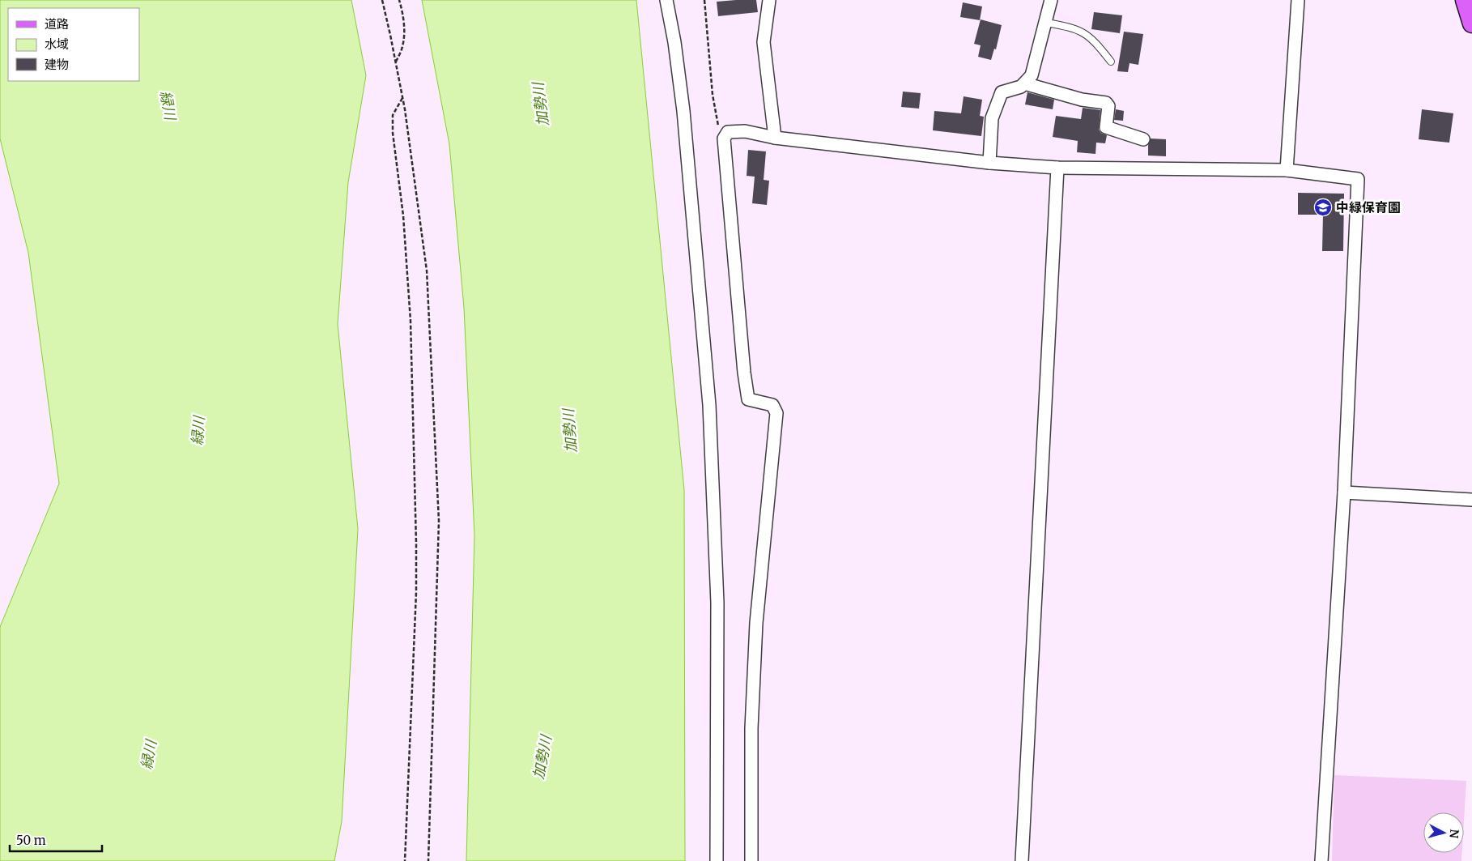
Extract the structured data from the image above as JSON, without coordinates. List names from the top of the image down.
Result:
{
  "water": ["加勢川", "緑川"],
  "places": {
    "school or university": ["中緑保育園"]
  },
  "legend": ["道路", "水域", "建物"],
  "scale_bar": "50 m",
  "north": "right"
}
